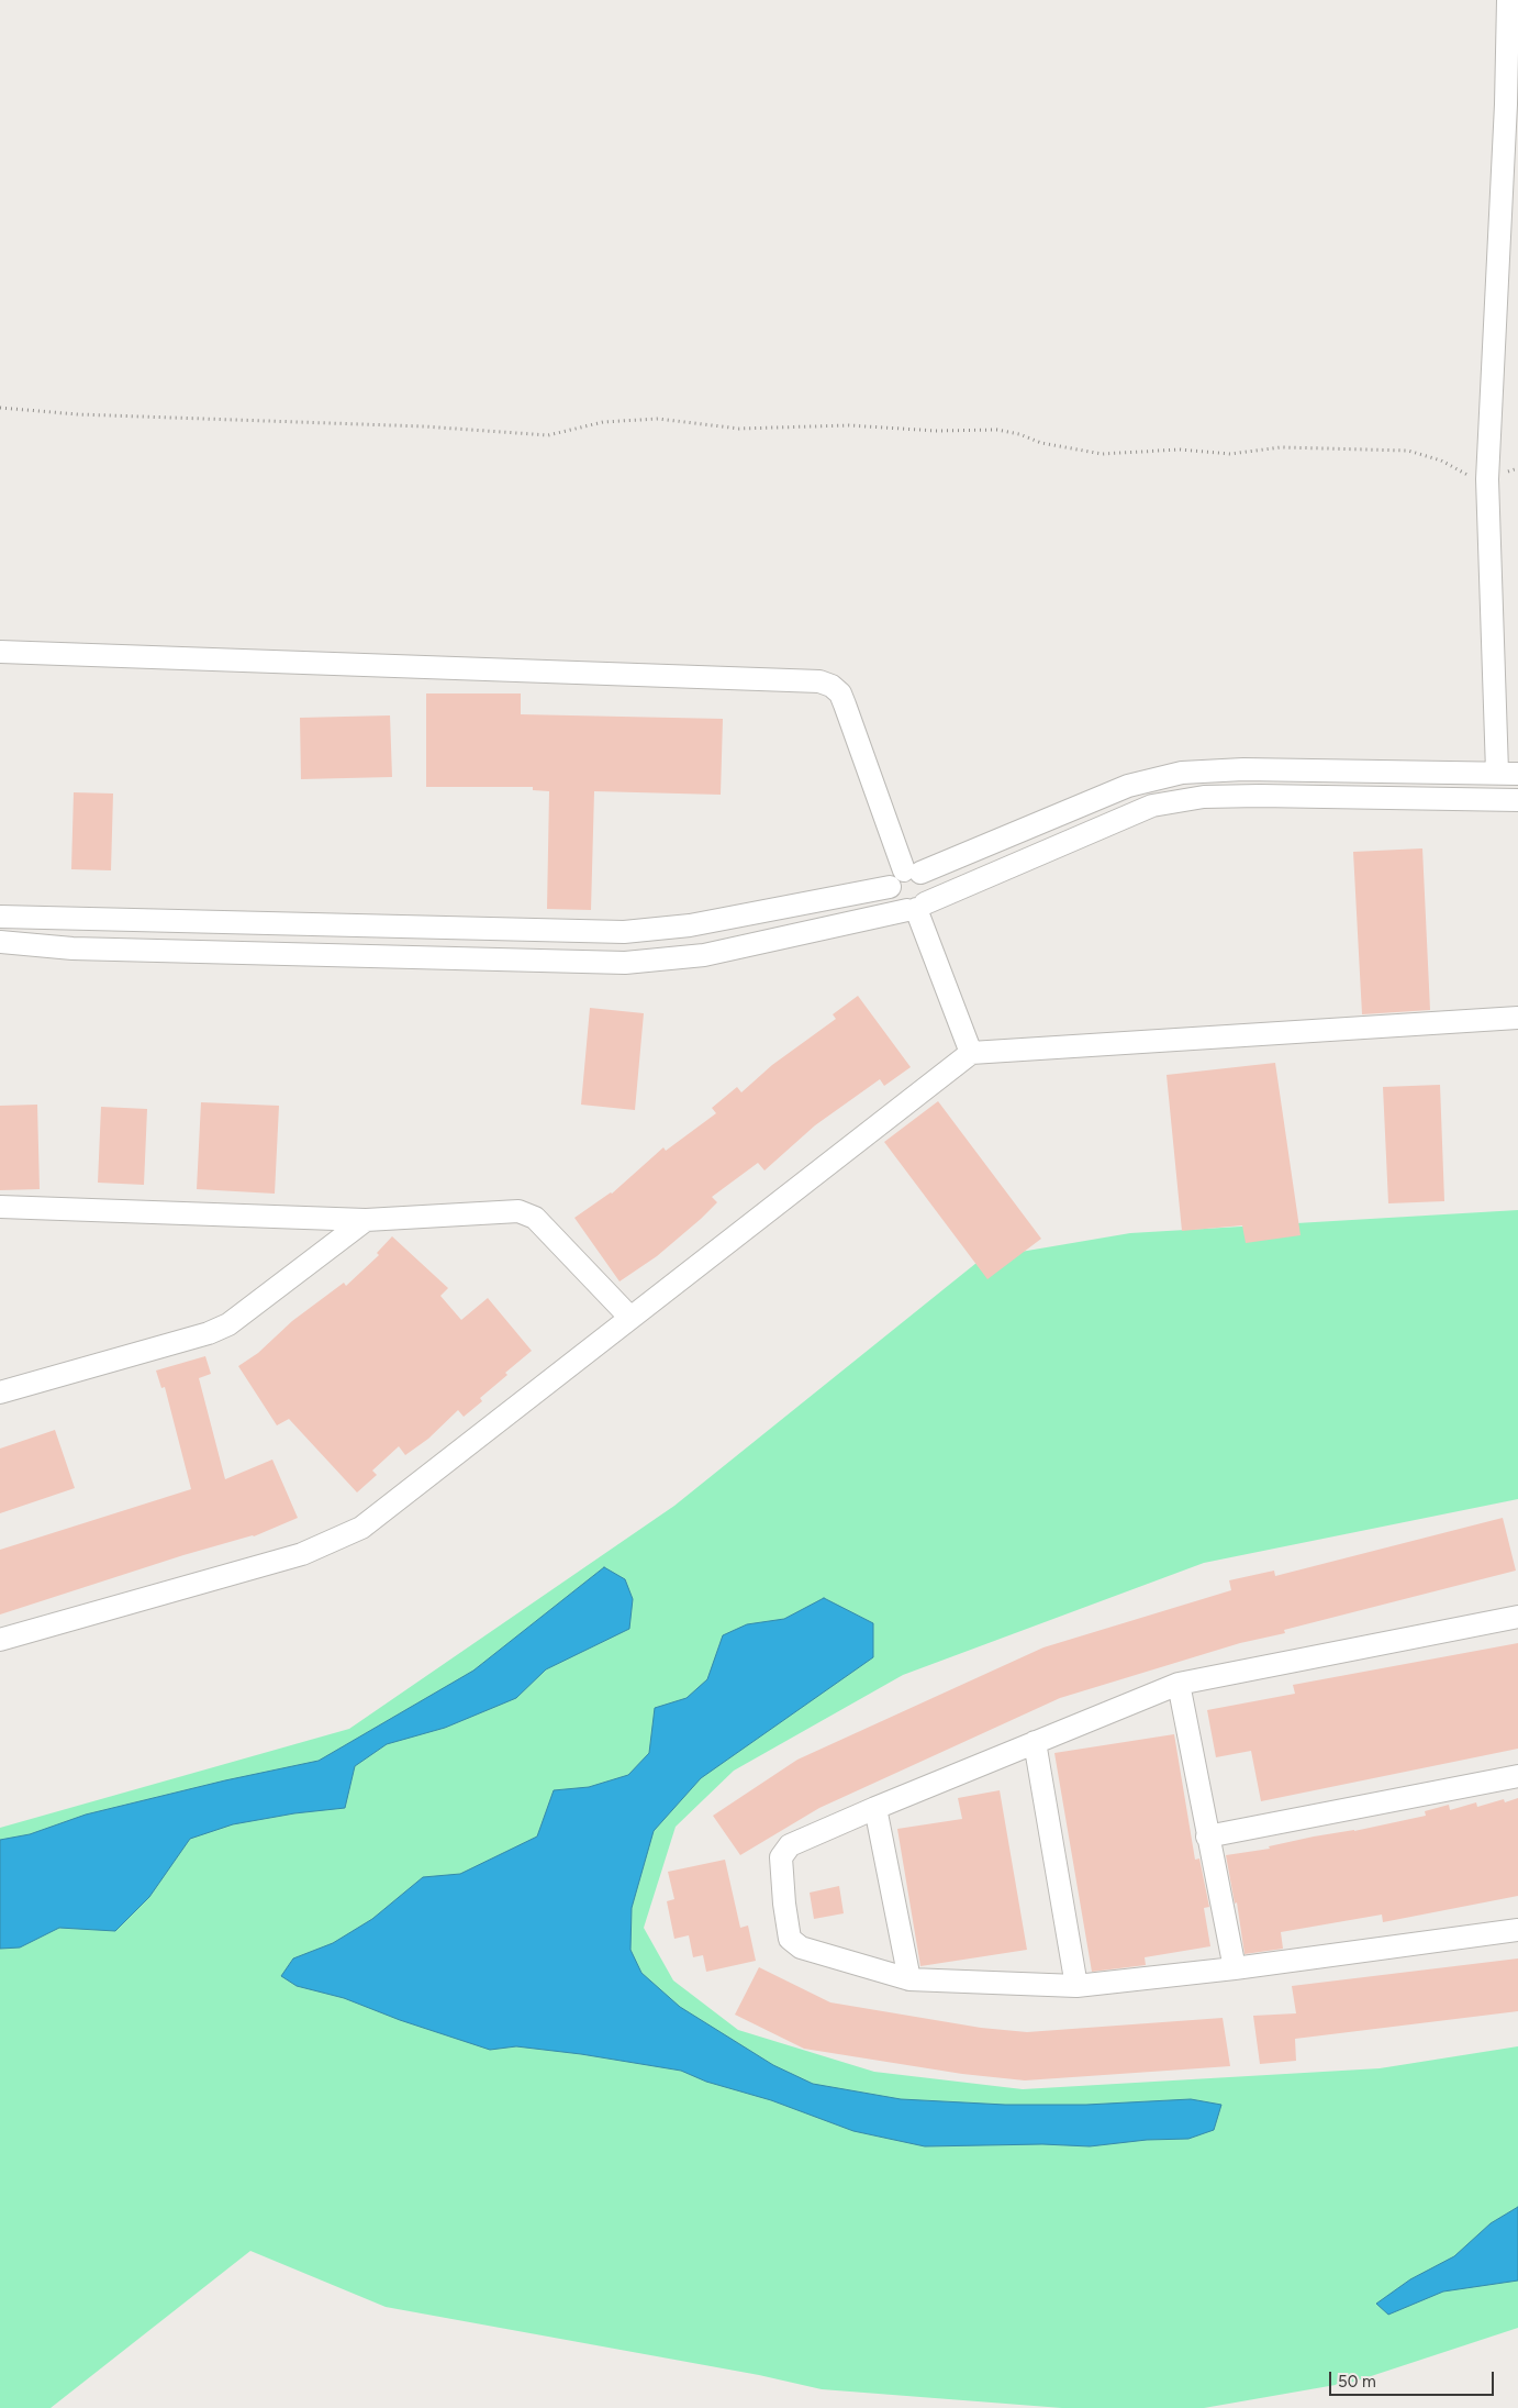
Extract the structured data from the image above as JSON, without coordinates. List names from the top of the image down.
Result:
{
  "scale_bar": "50 m"
}
